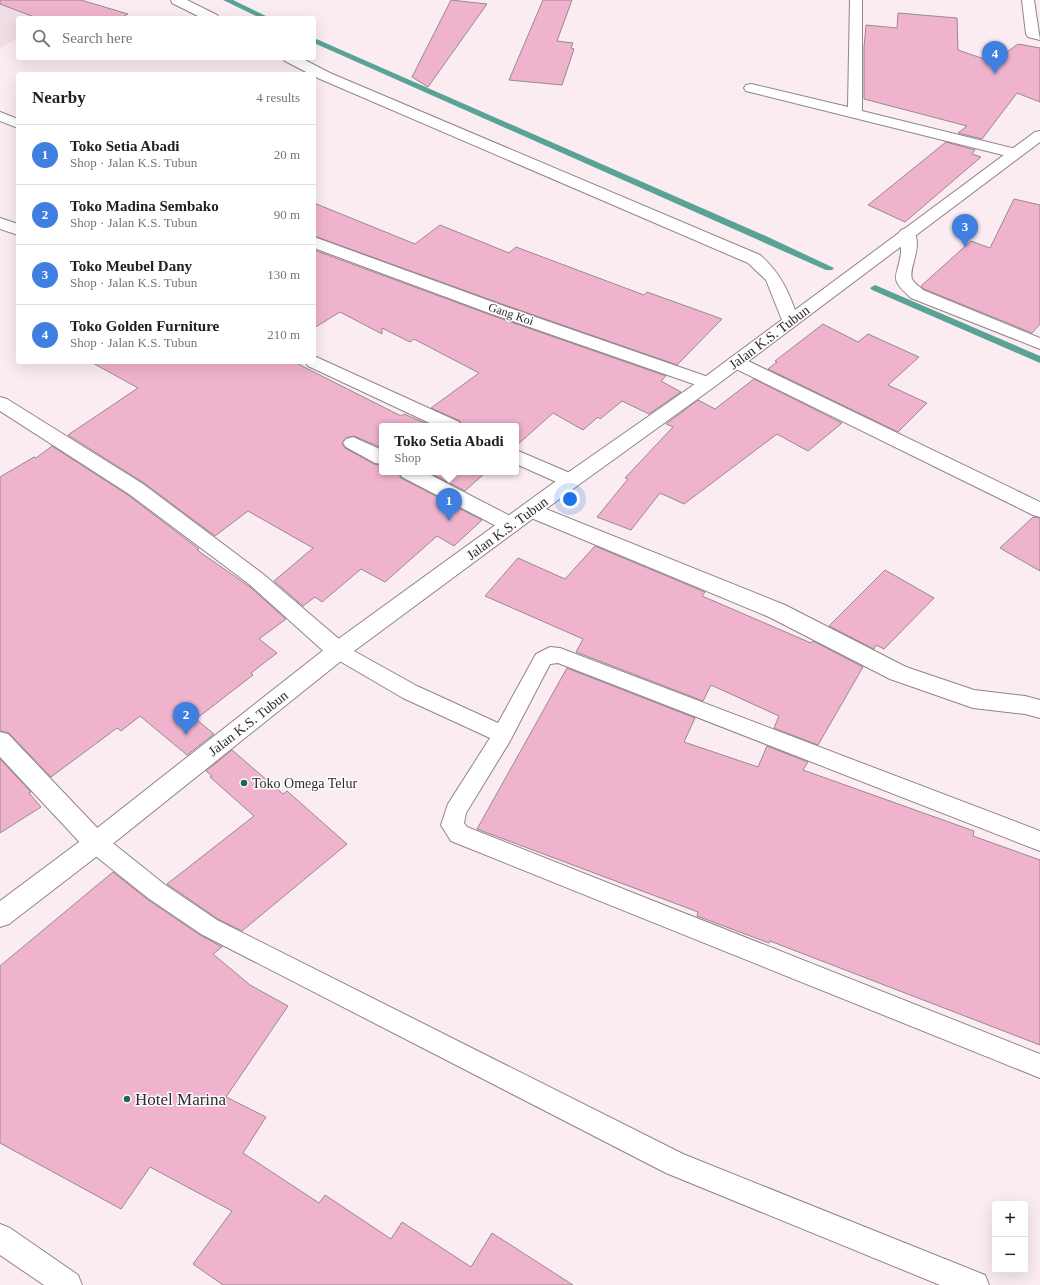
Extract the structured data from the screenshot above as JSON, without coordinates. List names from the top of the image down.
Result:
{
  "streets": {
    "street": ["Gang Koi", "Jalan K.S. Tubun"]
  },
  "crossings": [
    ["Gang Koi", "Jalan K.S. Tubun"]
  ],
  "places": ["Toko Omega Telur", "Hotel Marina"],
  "page": {
    "search": "Search here",
    "pins": [
      "4",
      "3",
      "1",
      "2"
    ],
    "heading": ["Nearby", "4 results"],
    "list": [
      {
        "mark": "1",
        "name": "Toko Setia Abadi",
        "note": "Shop · Jalan K.S. Tubun",
        "value": "20 m"
      },
      {
        "mark": "2",
        "name": "Toko Madina Sembako",
        "note": "Shop · Jalan K.S. Tubun",
        "value": "90 m"
      },
      {
        "mark": "3",
        "name": "Toko Meubel Dany",
        "note": "Shop · Jalan K.S. Tubun",
        "value": "130 m"
      },
      {
        "mark": "4",
        "name": "Toko Golden Furniture",
        "note": "Shop · Jalan K.S. Tubun",
        "value": "210 m"
      }
    ],
    "popup": ["Toko Setia Abadi", "Shop"],
    "map_buttons": ["+", "−"]
  }
}
